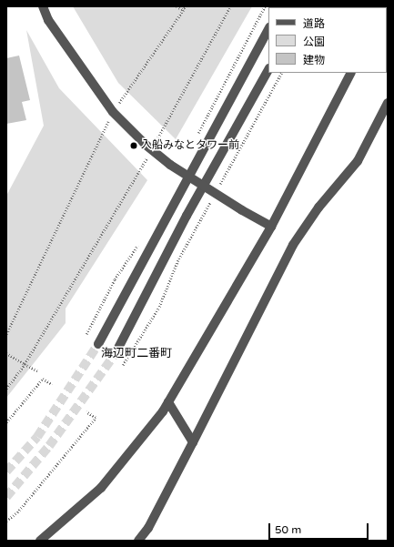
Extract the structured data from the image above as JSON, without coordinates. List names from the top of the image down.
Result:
{
  "districts": ["海辺町二番町"],
  "places": ["入船みなとタワー前"],
  "legend": ["道路", "公園", "建物"],
  "scale_bar": "50 m"
}
